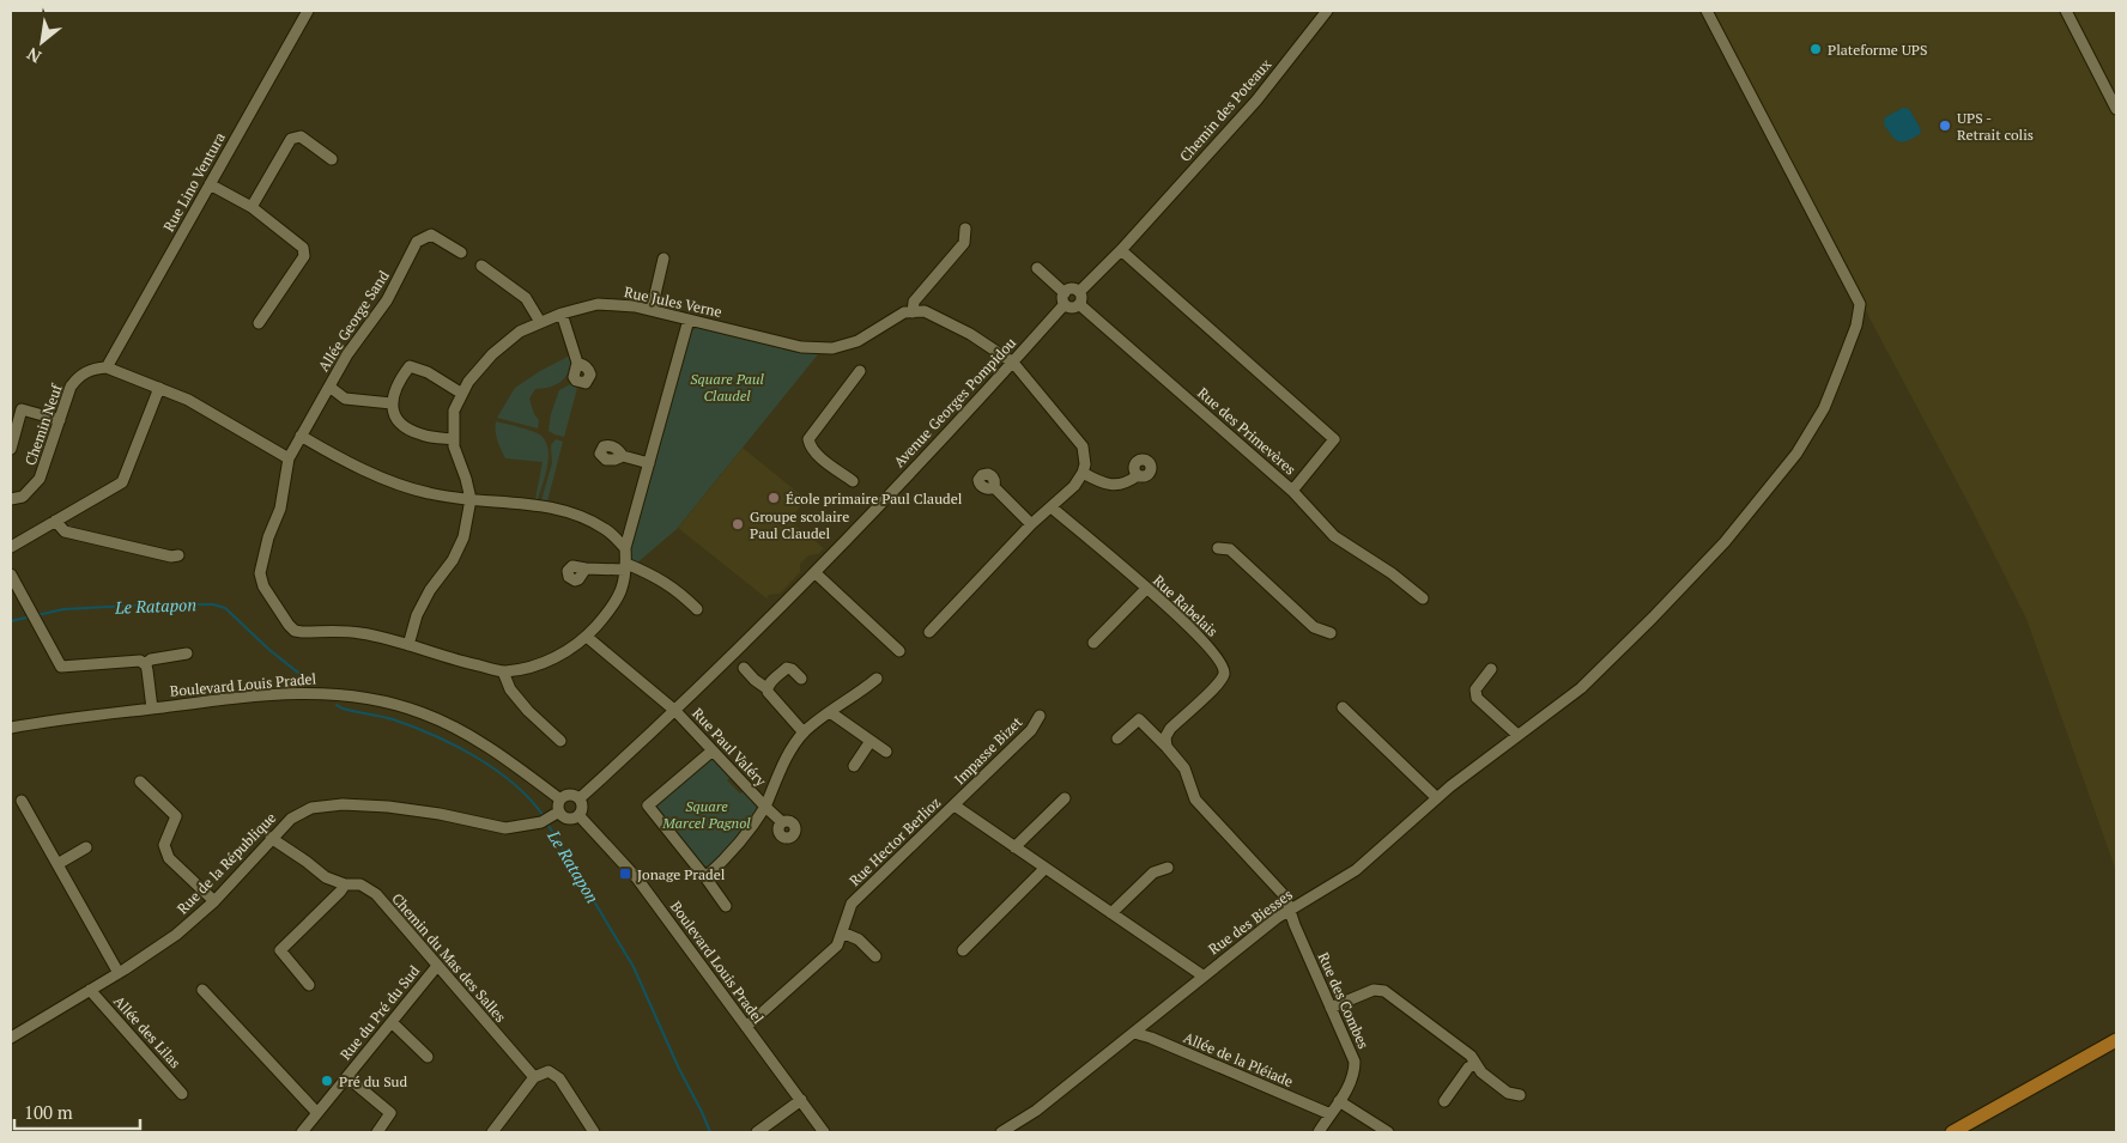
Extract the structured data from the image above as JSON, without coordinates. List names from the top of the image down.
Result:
{
  "streets": {
    "street": [
      "Chemin des Poteaux",
      "Rue Lino Ventura",
      "Rue Jules Verne",
      "Allée George Sand",
      "Avenue Georges Pompidou",
      "Chemin Neuf",
      "Rue des Primevères",
      "Rue Rabelais",
      "Boulevard Louis Pradel",
      "Rue Paul Valéry",
      "Impasse Bizet",
      "Rue Hector Berlioz",
      "Rue de la République",
      "Rue des Biesses",
      "Chemin du Mas des Salles",
      "Rue des Combes",
      "Rue du Pré du Sud",
      "Allée des Lilas",
      "Allée de la Pléiade"
    ]
  },
  "crossings": [
    ["Chemin des Poteaux", "Rue des Primevères"],
    ["Rue Lino Ventura", "Chemin Neuf"],
    ["Rue Jules Verne", "Allée George Sand"],
    ["Avenue Georges Pompidou", "Boulevard Louis Pradel"],
    ["Avenue Georges Pompidou", "Rue Paul Valéry"],
    ["Avenue Georges Pompidou", "Rue de la République"],
    ["Boulevard Louis Pradel", "Rue Hector Berlioz"],
    ["Boulevard Louis Pradel", "Rue de la République"],
    ["Impasse Bizet", "Rue Hector Berlioz"],
    ["Rue Hector Berlioz", "Rue des Biesses"],
    ["Rue de la République", "Chemin du Mas des Salles"],
    ["Rue de la République", "Allée des Lilas"],
    ["Rue des Biesses", "Rue des Combes"],
    ["Rue des Biesses", "Allée de la Pléiade"],
    ["Chemin du Mas des Salles", "Rue du Pré du Sud"],
    ["Rue des Combes", "Allée de la Pléiade"]
  ],
  "water": ["Le Ratapon"],
  "parks": ["Square Paul Claudel", "Square Marcel Pagnol"],
  "places": {
    "other": [
      "Plateforme UPS",
      "UPS - Retrait colis",
      "École primaire Paul Claudel",
      "Groupe scolaire Paul Claudel",
      "Pré du Sud"
    ],
    "transit": ["Jonage Pradel"]
  },
  "scale_bar": "100 m",
  "north": "bottom left"
}
